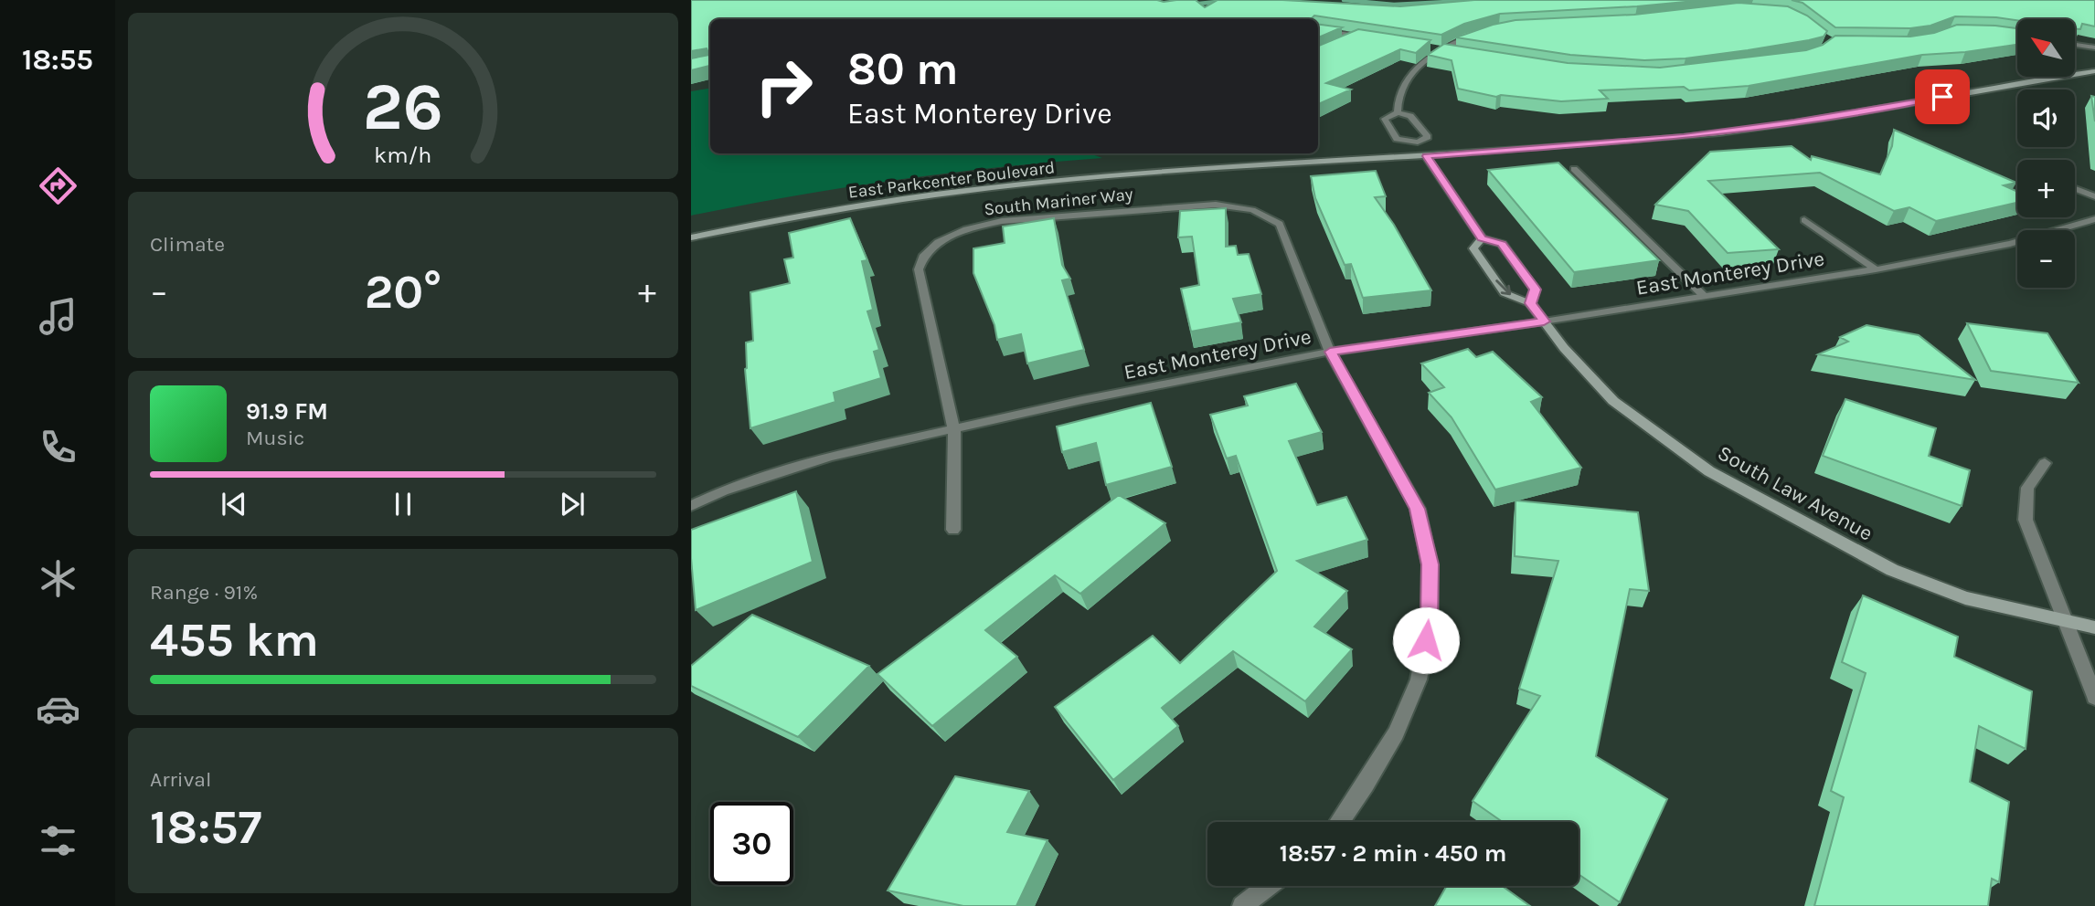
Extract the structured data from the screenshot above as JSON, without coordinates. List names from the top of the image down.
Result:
{
  "streets": {
    "main road": ["East Parkcenter Boulevard", "South Law Avenue"],
    "street": ["South Mariner Way", "East Monterey Drive"]
  },
  "crossings": [
    ["East Parkcenter Boulevard", "South Law Avenue"],
    ["South Mariner Way", "East Monterey Drive"],
    ["East Monterey Drive", "South Law Avenue"]
  ],
  "north": "top left",
  "page": {
    "tabs": "18:55",
    "map_buttons": ["+", "−"],
    "turn": ["80 m", "East Monterey Drive"],
    "tile": [
      "Climate",
      ["Range · 91%", "455 km"],
      ["Arrival", "18:57"]
    ],
    "heat": ["−", "20°", "+"],
    "song": ["91.9 FM", "Music"],
    "limit": "30",
    "trip": "18:57 · 2 min · 450 m",
    "gauge": ["26", "km/h"]
  }
}
